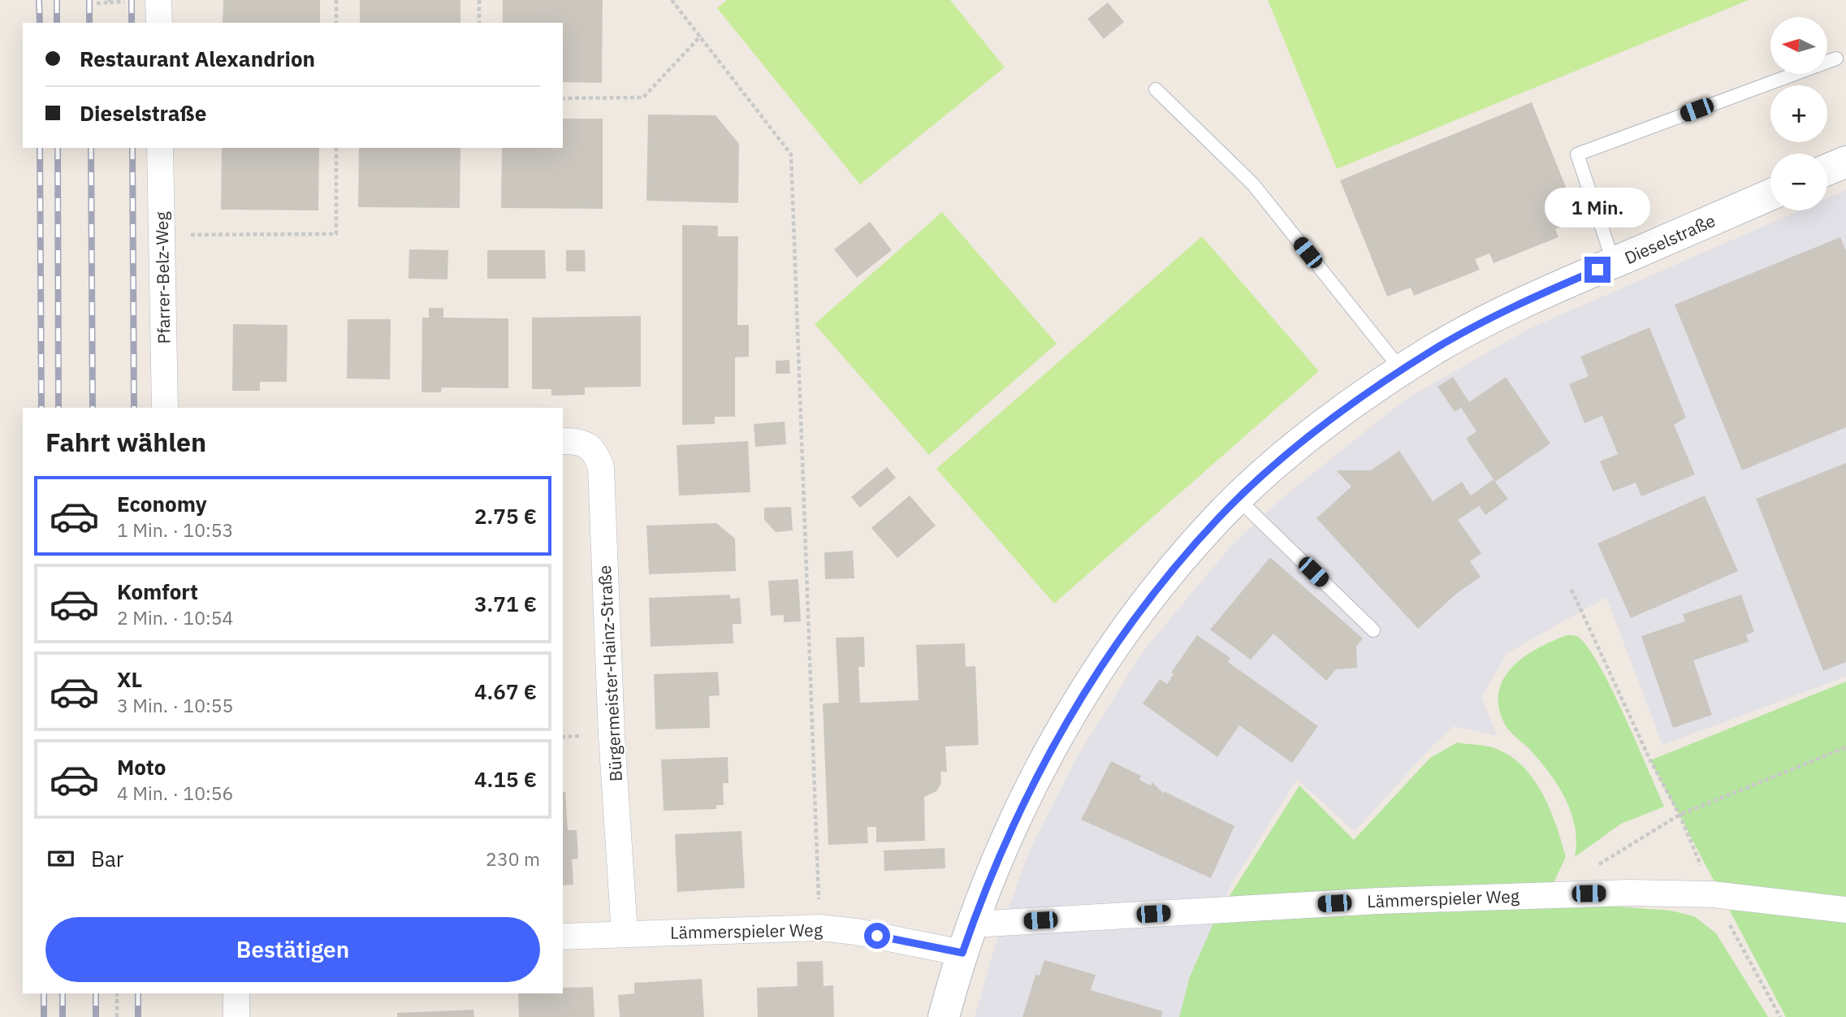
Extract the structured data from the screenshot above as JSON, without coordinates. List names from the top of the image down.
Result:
{
  "streets": {
    "street": [
      "Dieselstraße",
      "Pfarrer-Belz-Weg",
      "Bürgermeister-Hainz-Straße",
      "Lämmerspieler Weg"
    ]
  },
  "crossings": [
    ["Dieselstraße", "Lämmerspieler Weg"],
    ["Bürgermeister-Hainz-Straße", "Lämmerspieler Weg"]
  ],
  "north": "left",
  "page": {
    "map_buttons": ["+", "−"],
    "banner": ["Restaurant Alexandrion", "Dieselstraße"],
    "bubble": "1 Min.",
    "heading": "Fahrt wählen",
    "list": [
      {
        "name": "Economy",
        "note": "1 Min. · 10:53",
        "value": "2.75 €"
      },
      {
        "name": "Komfort",
        "note": "2 Min. · 10:54",
        "value": "3.71 €"
      },
      {
        "name": "XL",
        "note": "3 Min. · 10:55",
        "value": "4.67 €"
      },
      {
        "name": "Moto",
        "note": "4 Min. · 10:56",
        "value": "4.15 €"
      }
    ],
    "pay": ["Bar", "230 m"],
    "buttons": "Bestätigen"
  }
}
